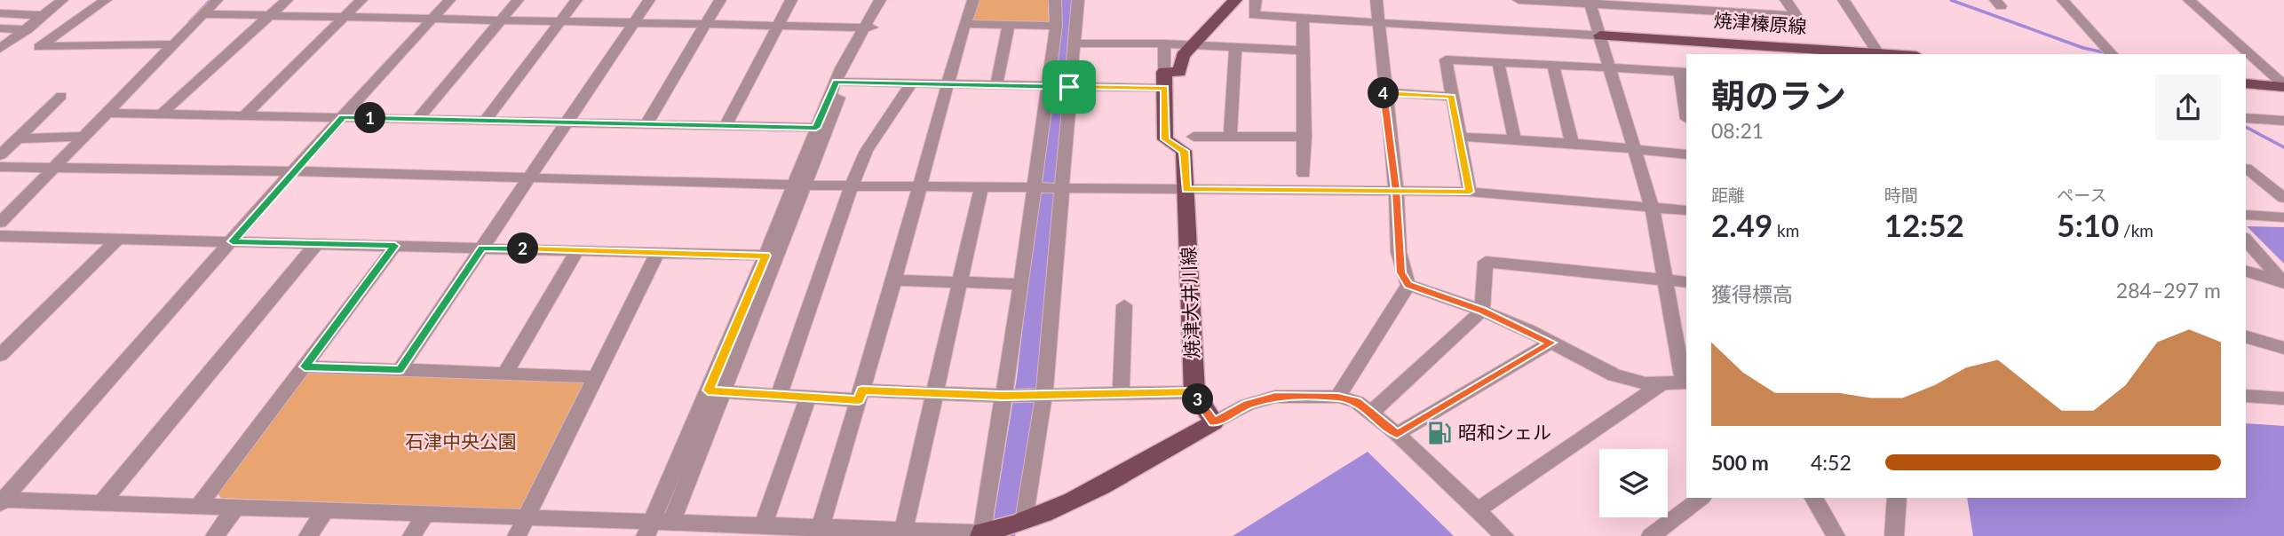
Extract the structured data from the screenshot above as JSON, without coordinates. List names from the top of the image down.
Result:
{
  "streets": {
    "main road": ["焼津榛原線", "焼津大井川線"]
  },
  "parks": ["石津中央公園"],
  "places": {
    "fuel station": ["昭和シェル"]
  },
  "page": {
    "heading": ["朝のラン", "08:21"],
    "pins": [
      "4",
      "1",
      "2",
      "3"
    ],
    "stats": [
      ["距離", "2.49 km"],
      ["時間", "12:52"],
      ["ペース", "5:10 /km"]
    ],
    "chart": ["獲得標高", "284–297 m"],
    "list": [
      {
        "name": "500 m",
        "note": "4:52"
      }
    ]
  }
}
